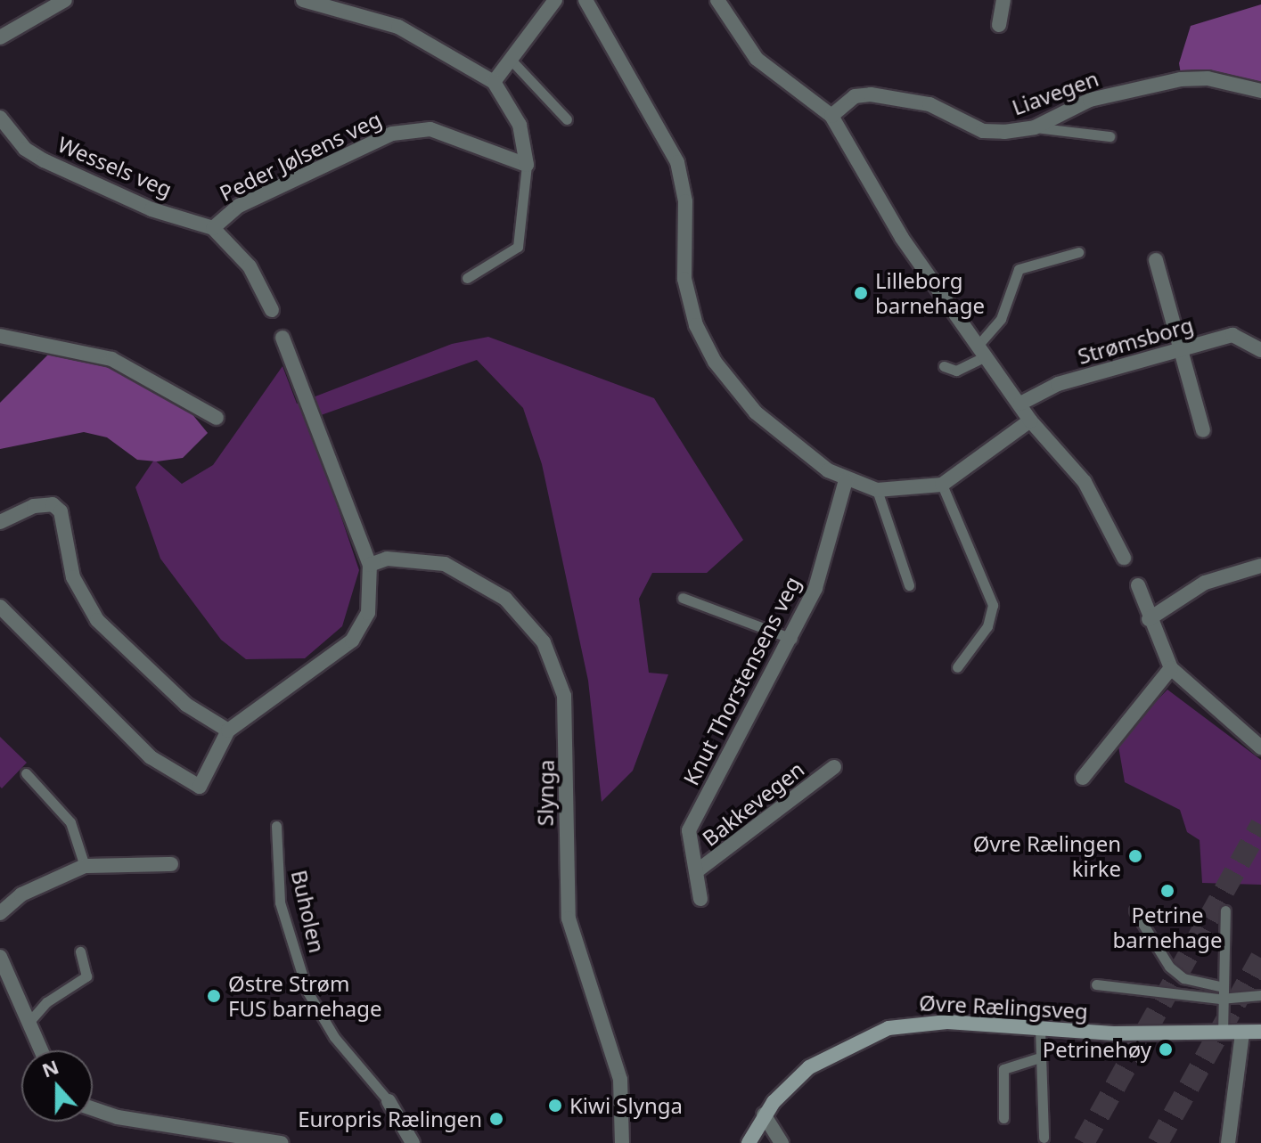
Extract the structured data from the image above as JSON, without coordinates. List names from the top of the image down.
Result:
{
  "streets": {
    "main road": ["Øvre Rælingsveg"],
    "street": [
      "Liavegen",
      "Peder Jølsens veg",
      "Wessels veg",
      "Strømsborg",
      "Knut Thorstensens veg",
      "Slynga",
      "Bakkevegen",
      "Buholen"
    ]
  },
  "crossings": [
    ["Peder Jølsens veg", "Wessels veg"],
    ["Knut Thorstensens veg", "Bakkevegen"]
  ],
  "places": [
    "Lilleborg barnehage",
    "Øvre Rælingen kirke",
    "Petrine barnehage",
    "Østre Strøm FUS barnehage",
    "Petrinehøy",
    "Kiwi Slynga",
    "Europris Rælingen"
  ],
  "north": "top"
}
